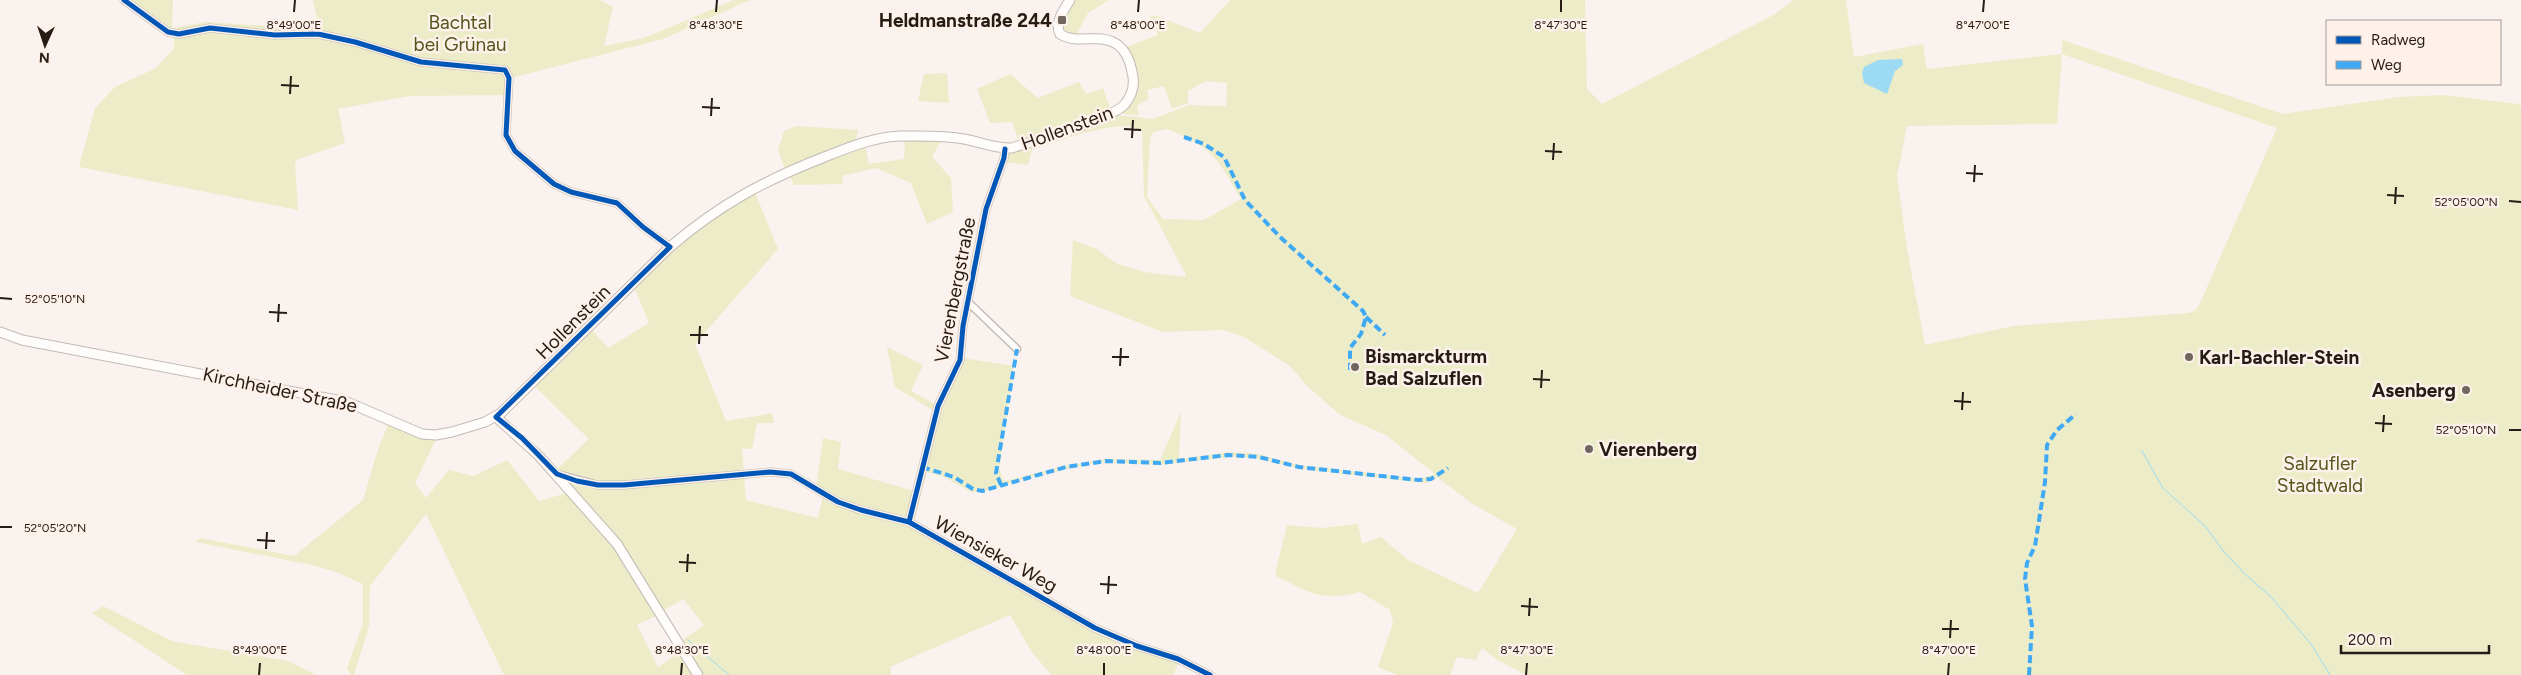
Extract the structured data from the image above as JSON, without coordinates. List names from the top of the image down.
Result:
{
  "streets": {
    "main road": ["Hollenstein", "Kirchheider Straße"],
    "street": ["Vierenbergstraße", "Wiensieker Weg"]
  },
  "crossings": [
    ["Hollenstein", "Vierenbergstraße"],
    ["Hollenstein", "Kirchheider Straße"],
    ["Vierenbergstraße", "Wiensieker Weg"]
  ],
  "parks": ["Bachtal bei Grünau", "Salzufler Stadtwald"],
  "places": {
    "transit": ["Heldmanstraße 244"],
    "other": [
      "Karl-Bachler-Stein",
      "Bismarckturm Bad Salzuflen",
      "Asenberg",
      "Vierenberg"
    ]
  },
  "legend": ["Radweg", "Weg"],
  "scale_bar": "200 m",
  "north": "bottom",
  "coordinates": [
    "8°49'00\"E",
    "8°48'30\"E",
    "8°48'00\"E",
    "8°47'30\"E",
    "8°47'00\"E",
    "52°05'00\"N",
    "52°05'10\"N",
    "52°05'20\"N"
  ]
}
